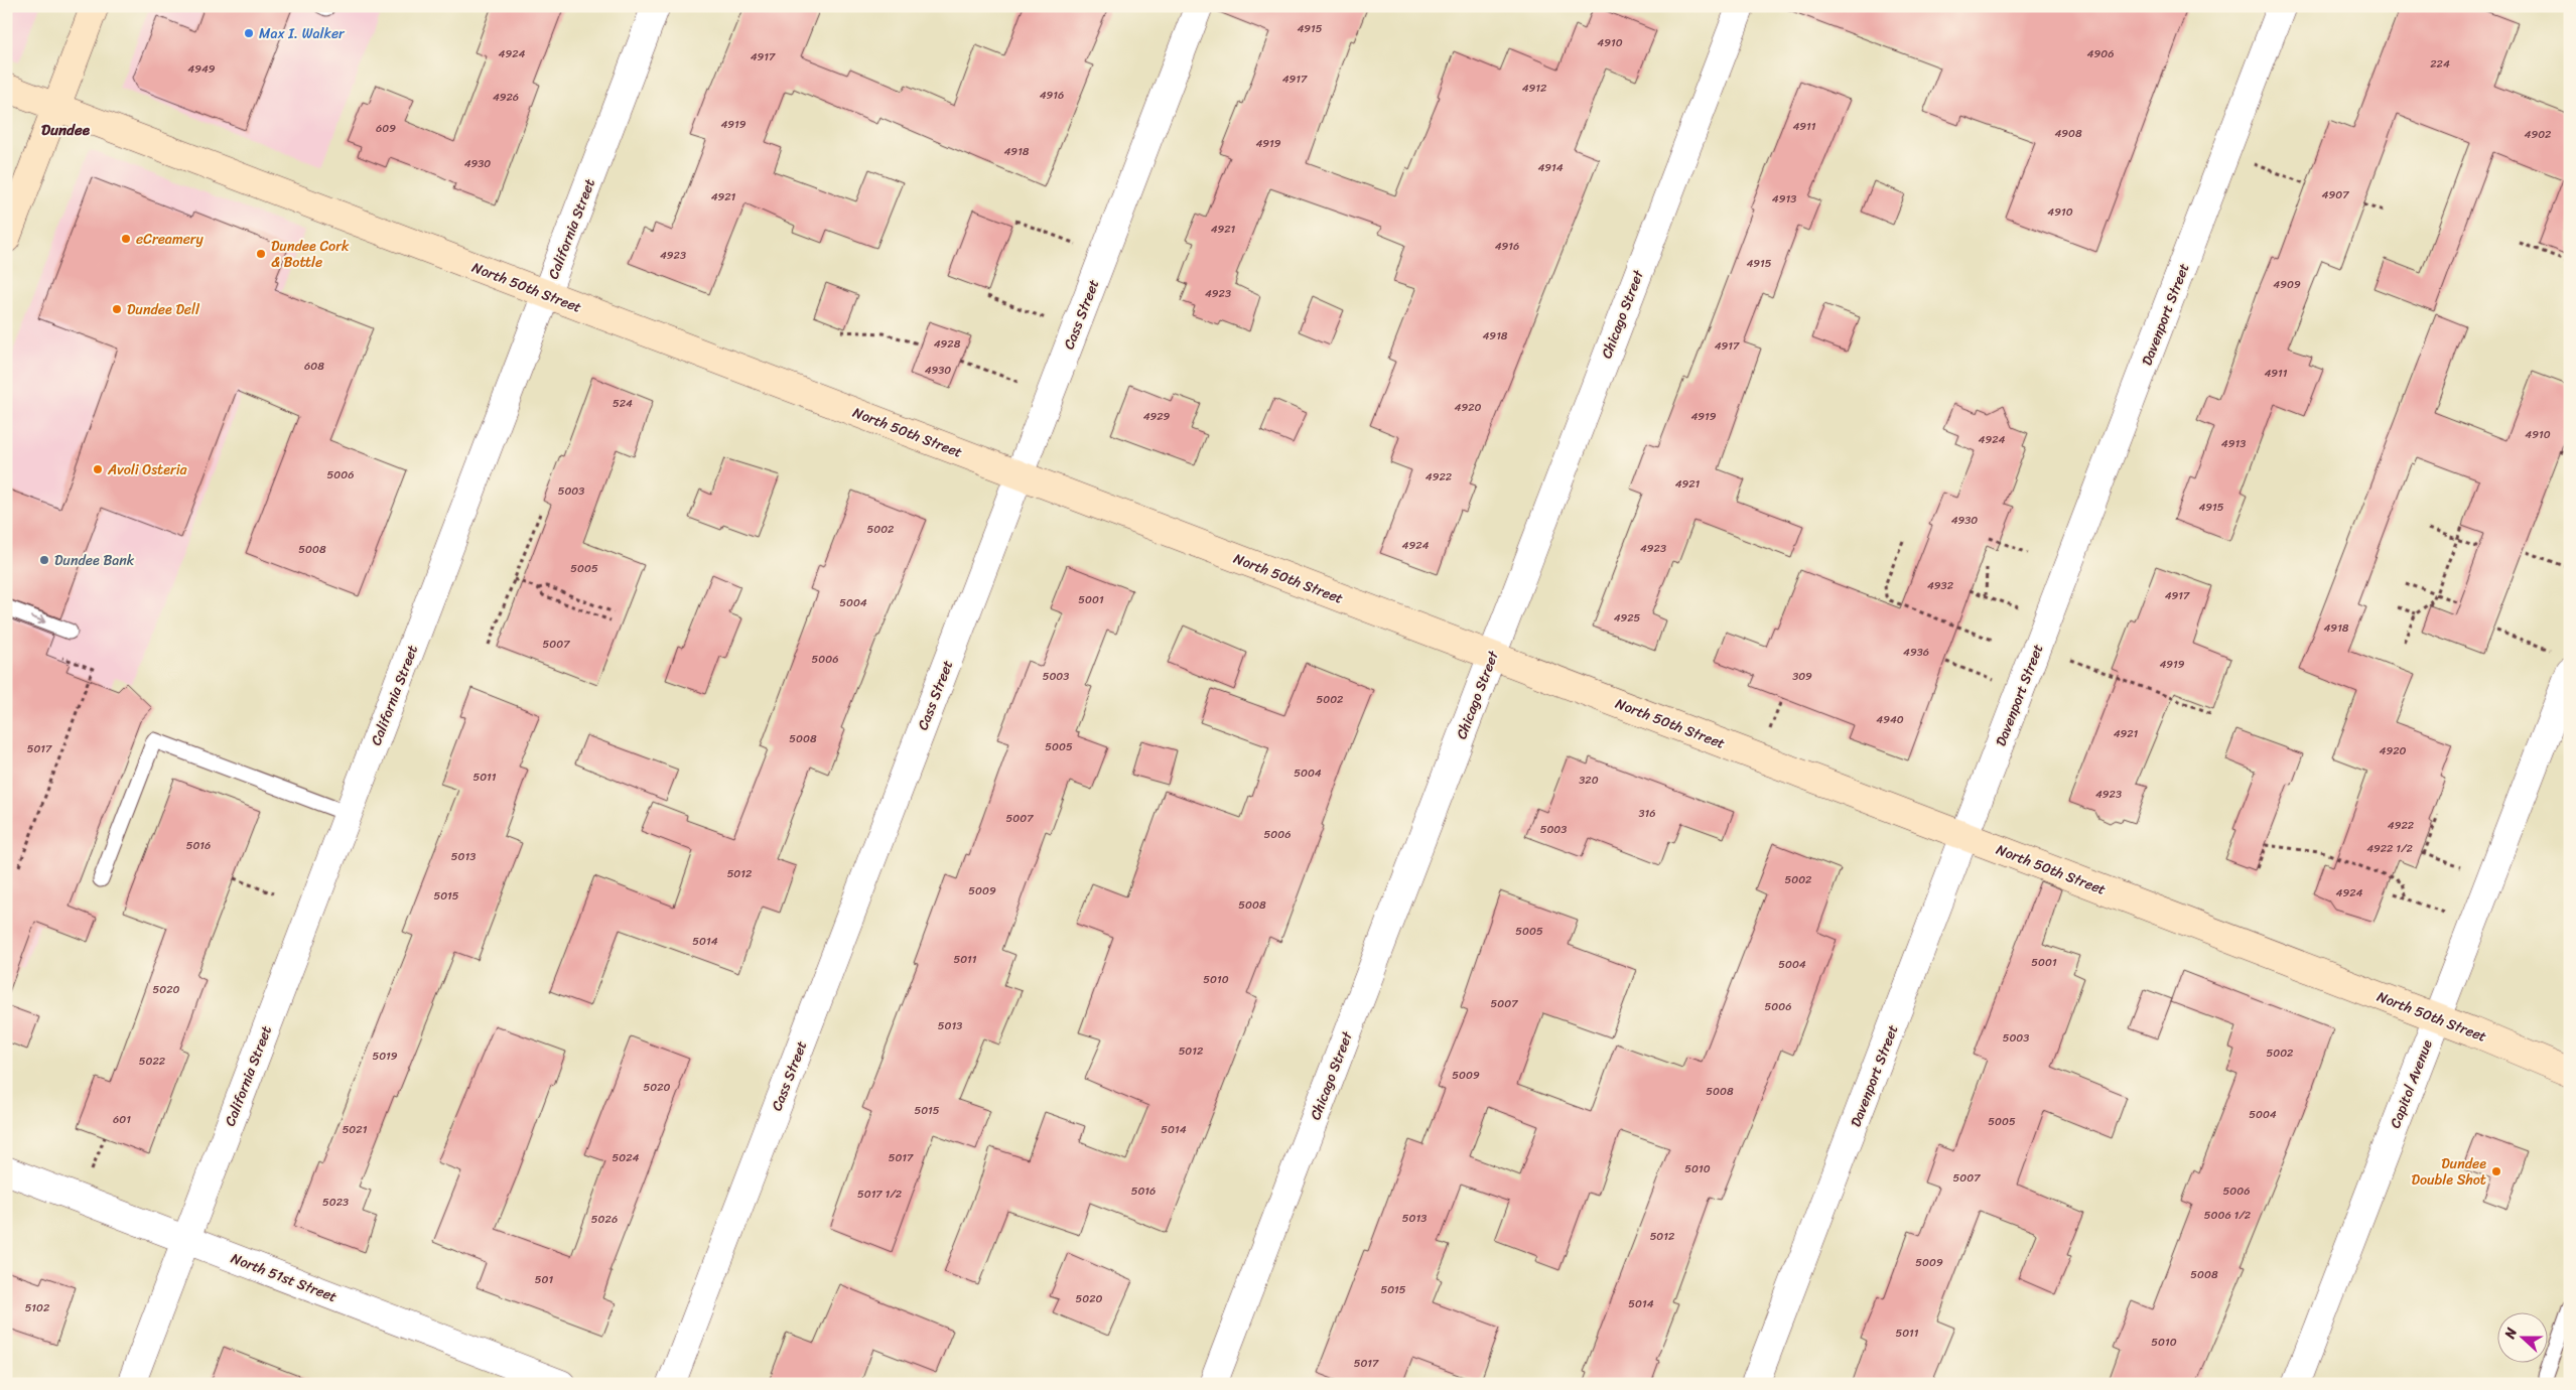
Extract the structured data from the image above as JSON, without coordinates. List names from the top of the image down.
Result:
{
  "streets": {
    "street": [
      "California Street",
      "North 50th Street",
      "Cass Street",
      "Chicago Street",
      "Davenport Street",
      "Capitol Avenue",
      "North 51st Street"
    ]
  },
  "crossings": [
    ["California Street", "North 50th Street"],
    ["California Street", "North 51st Street"],
    ["North 50th Street", "Cass Street"],
    ["North 50th Street", "Chicago Street"],
    ["North 50th Street", "Davenport Street"],
    ["North 50th Street", "Capitol Avenue"]
  ],
  "districts": ["Dundee"],
  "places": [
    "Max I. Walker",
    "eCreamery",
    "Dundee Cork & Bottle",
    "Dundee Dell",
    "Avoli Osteria",
    "Dundee Bank",
    "Dundee Double Shot"
  ],
  "house_numbers": [
    "4915",
    "4910",
    "4924",
    "4906",
    "4917",
    "224",
    "4949",
    "4917",
    "4912",
    "4916",
    "4926",
    "4919",
    "4911",
    "609",
    "4908",
    "4902",
    "4919",
    "4918",
    "4930",
    "4914",
    "4907",
    "4921",
    "4913",
    "4910",
    "4921",
    "4916",
    "4923",
    "4915",
    "4909",
    "4923",
    "4918",
    "4928",
    "4917",
    "608",
    "4930",
    "4911",
    "524",
    "4920",
    "4929",
    "4919",
    "4910",
    "4924",
    "4913",
    "5006",
    "4922",
    "4921",
    "5003",
    "4915",
    "4930",
    "5002",
    "4924",
    "4923",
    "5008",
    "5005",
    "4932",
    "4917",
    "5001",
    "5004",
    "4925",
    "4918",
    "5007",
    "4936",
    "5006",
    "4919",
    "5003",
    "309",
    "5002",
    "4940",
    "4921",
    "5008",
    "5005",
    "5017",
    "4920",
    "5004",
    "5011",
    "320",
    "4923",
    "316",
    "5007",
    "4922",
    "5003",
    "5006",
    "5016",
    "4922 1/2",
    "5013",
    "5012",
    "5002",
    "5009",
    "4924",
    "5015",
    "5008",
    "5005",
    "5014",
    "5011",
    "5001",
    "5004",
    "5010",
    "5020",
    "5007",
    "5006",
    "5013",
    "5003",
    "5012",
    "5002",
    "5019",
    "5022",
    "5009",
    "5020",
    "5008",
    "5015",
    "5004",
    "601",
    "5005",
    "5021",
    "5014",
    "5024",
    "5017",
    "5010",
    "5007",
    "5016",
    "5006",
    "5017 1/2",
    "5023",
    "5006 1/2",
    "5013",
    "5026",
    "5012",
    "5009",
    "5008",
    "501",
    "5015",
    "5020",
    "5014",
    "5102",
    "5011",
    "5010",
    "5017"
  ],
  "north": "left"
}
